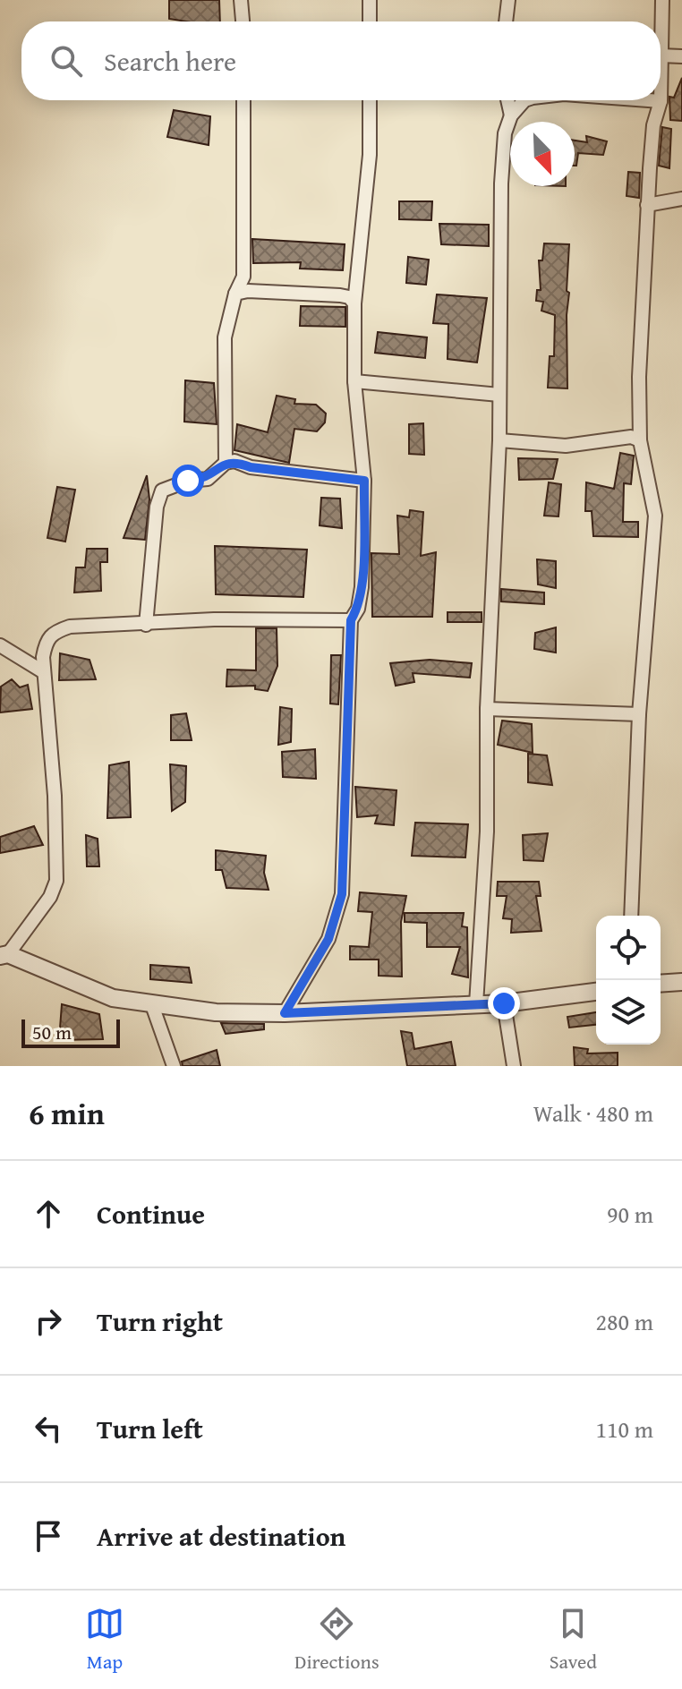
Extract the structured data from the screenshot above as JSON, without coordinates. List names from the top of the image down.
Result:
{
  "scale_bar": "50 m",
  "north": "bottom right",
  "page": {
    "search": "Search here",
    "scale": "50 m",
    "heading": ["6 min", "Walk · 480 m"],
    "list": [
      ["Continue", "90 m"],
      ["Turn right", "280 m"],
      ["Turn left", "110 m"],
      "Arrive at destination"
    ],
    "nav": ["Map", "Directions", "Saved"]
  }
}
